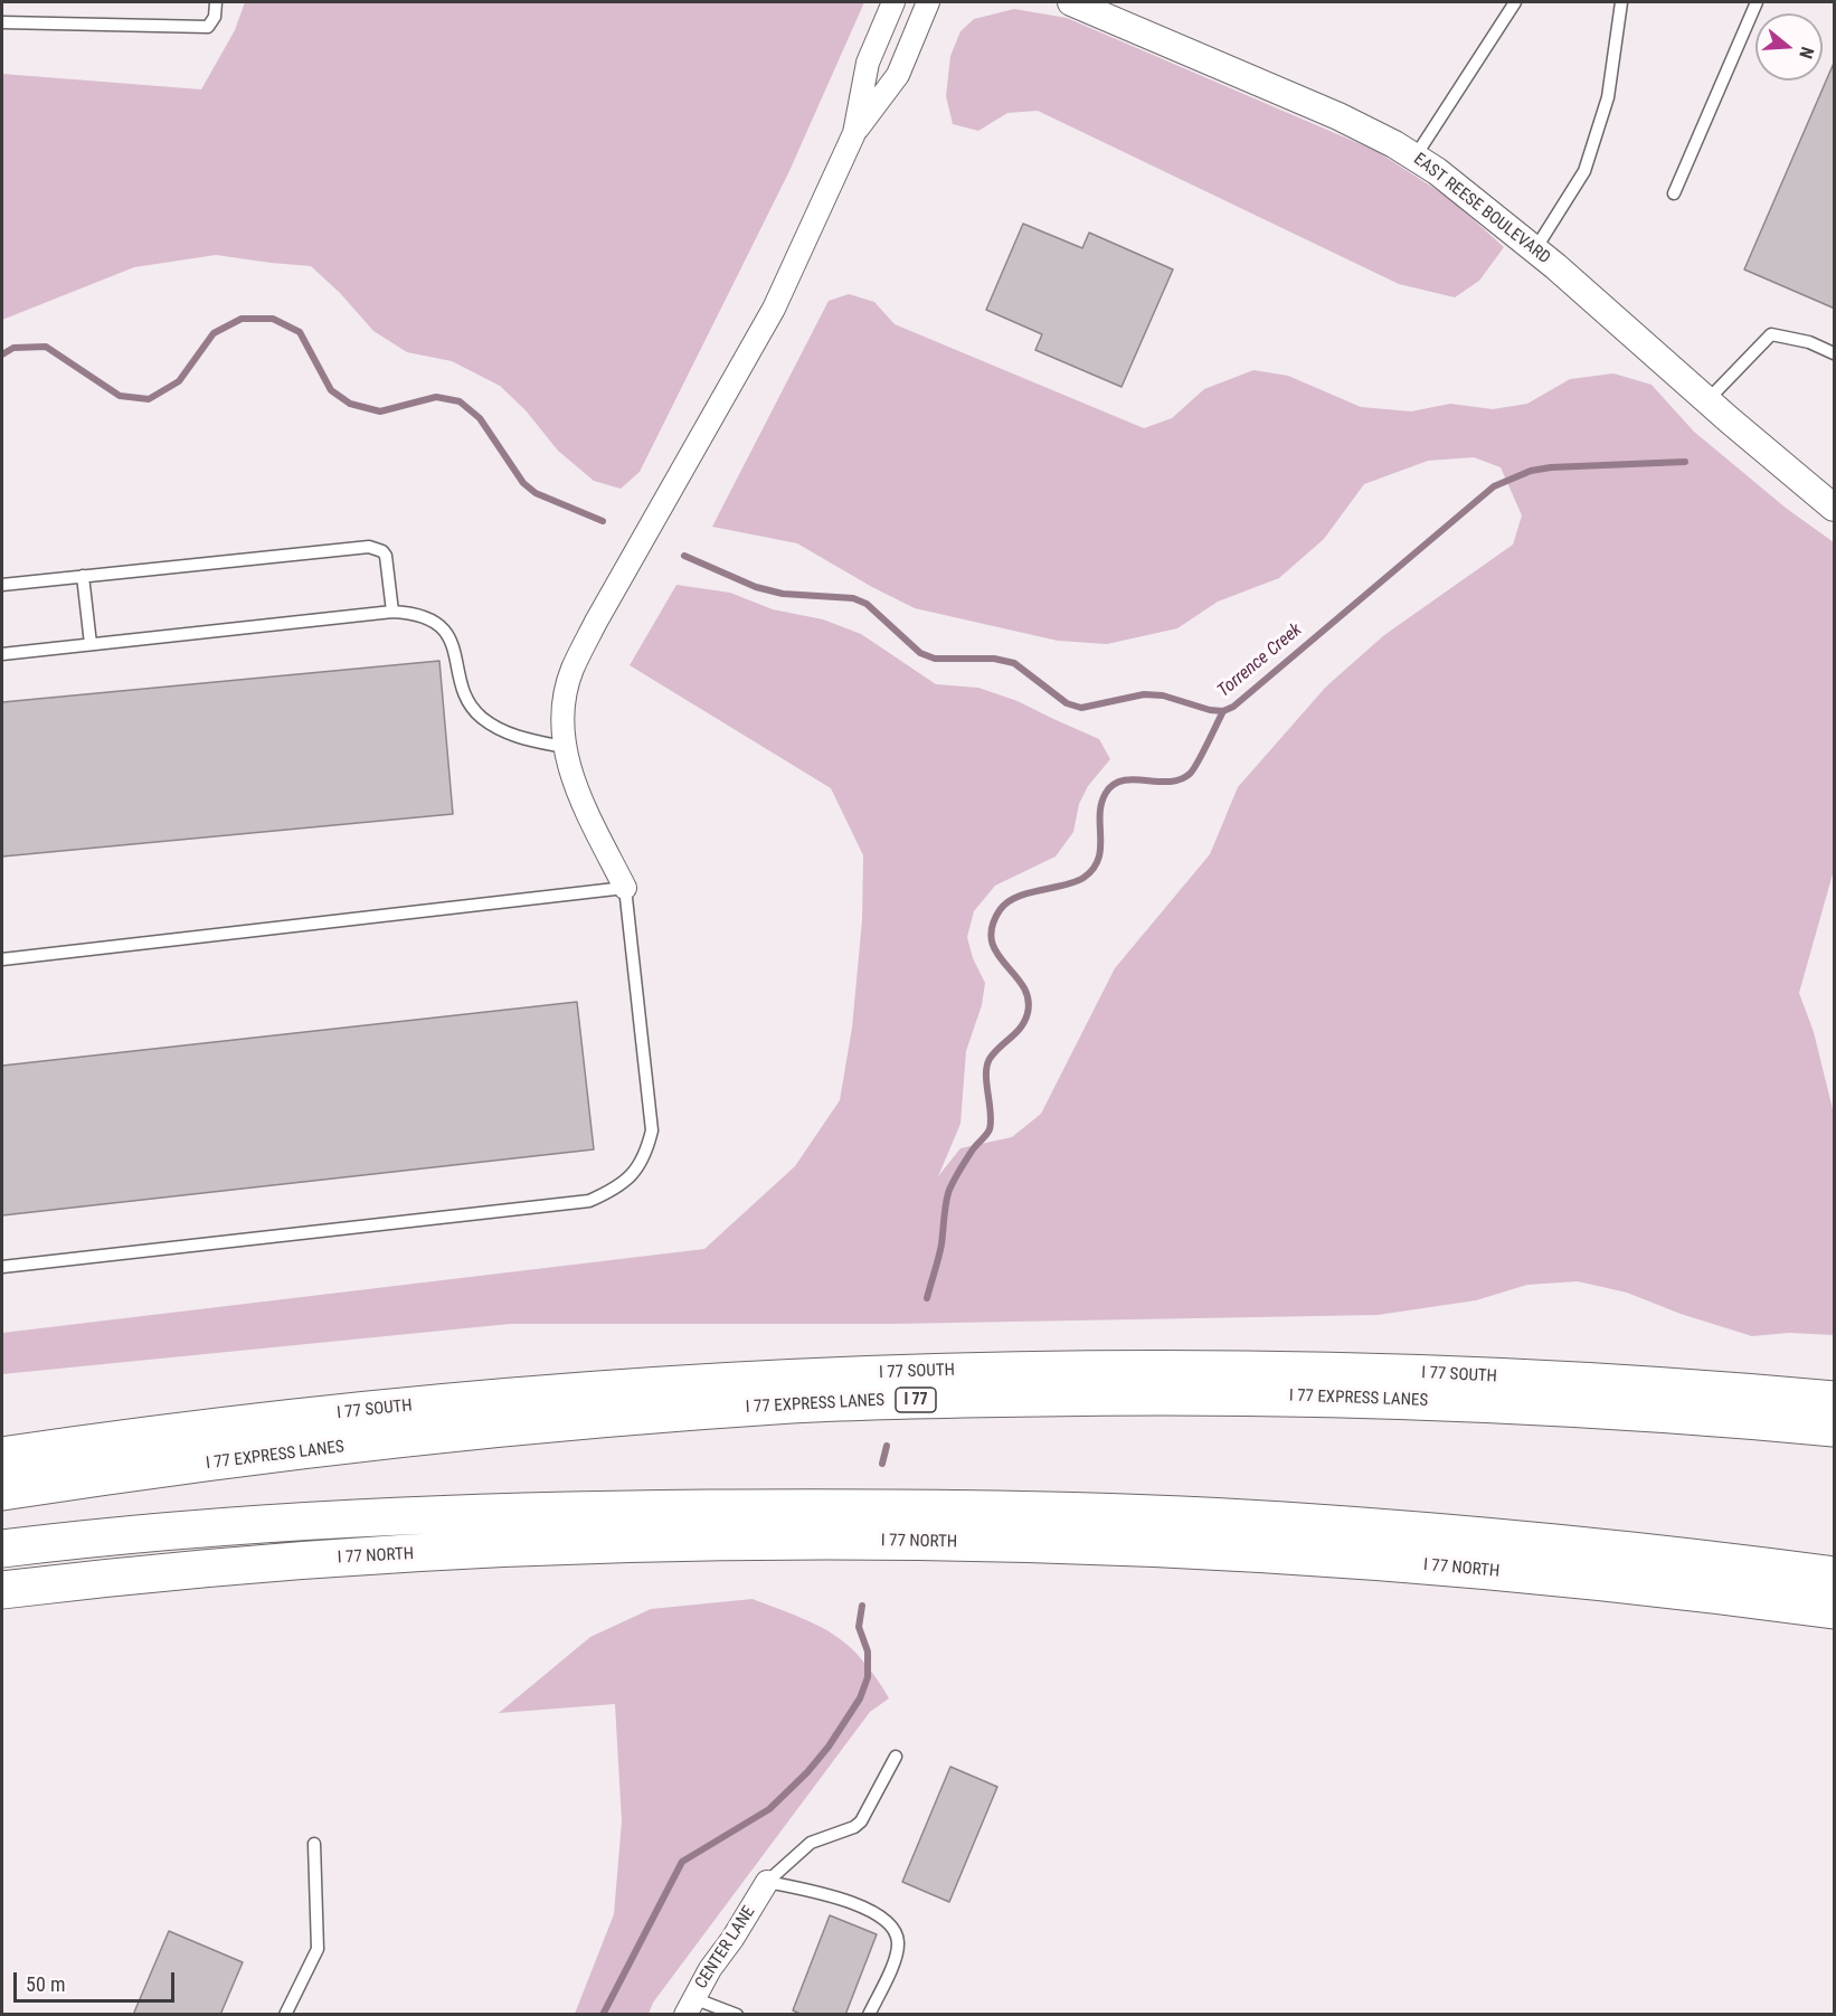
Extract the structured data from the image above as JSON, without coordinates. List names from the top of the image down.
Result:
{
  "streets": {
    "highway": [
      "I 77 SOUTH",
      "I 77 EXPRESS LANES",
      "I 77",
      "I 77 NORTH"
    ],
    "street": ["EAST REESE BOULEVARD", "CENTER LANE"]
  },
  "water": ["Torrence Creek"],
  "scale_bar": "50 m",
  "north": "right"
}
